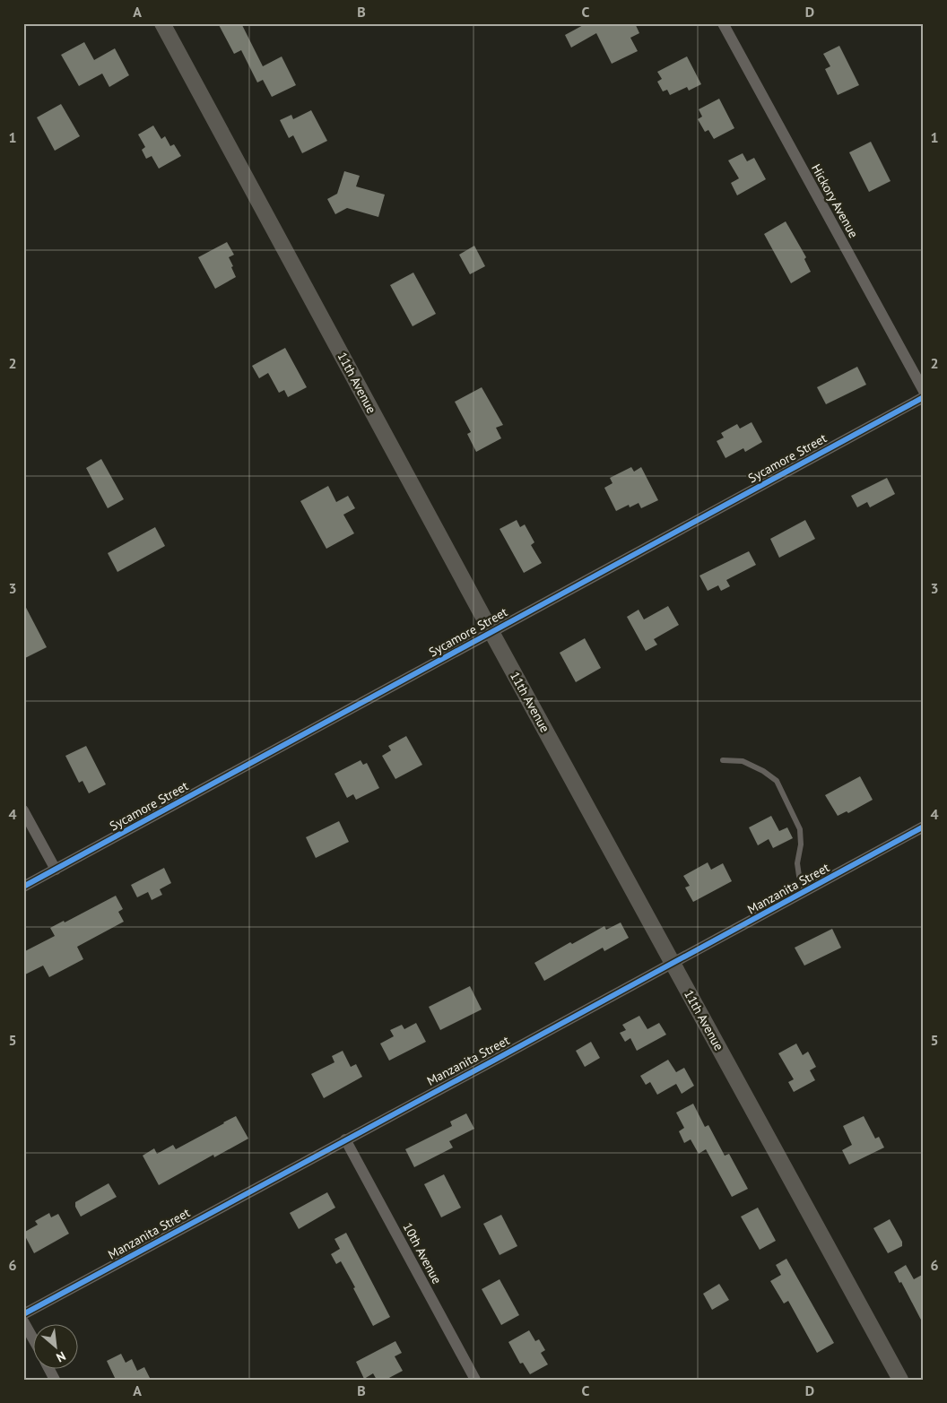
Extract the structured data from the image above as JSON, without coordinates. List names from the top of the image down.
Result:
{
  "streets": {
    "main road": ["11th Avenue"],
    "street": [
      "Hickory Avenue",
      "Sycamore Street",
      "Manzanita Street",
      "10th Avenue"
    ]
  },
  "crossings": [
    ["11th Avenue", "Sycamore Street"],
    ["11th Avenue", "Manzanita Street"],
    ["Manzanita Street", "10th Avenue"]
  ],
  "north": "bottom right",
  "grid": {
    "columns": [
      "A",
      "B",
      "C",
      "D"
    ],
    "rows": [
      "1",
      "2",
      "3",
      "4",
      "5",
      "6"
    ]
  }
}
